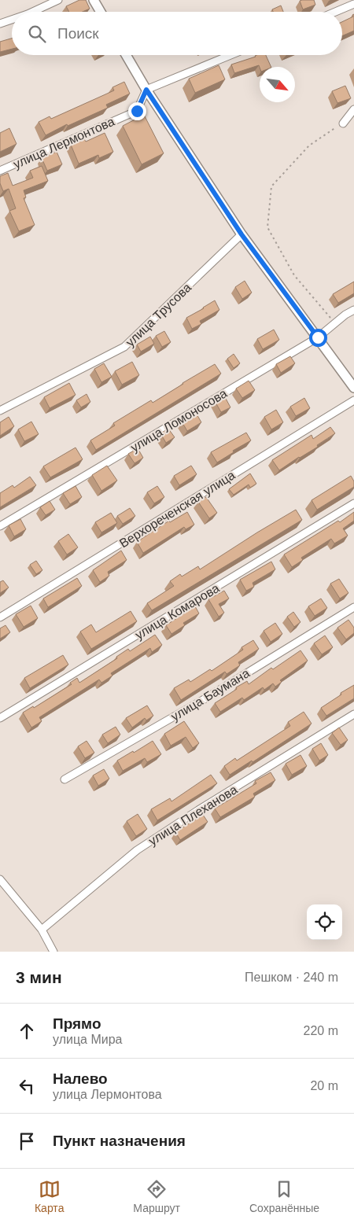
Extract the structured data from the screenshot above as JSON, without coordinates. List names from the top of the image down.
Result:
{
  "streets": {
    "street": [
      "улица Лермонтова",
      "улица Трусова",
      "улица Ломоносова",
      "Верхореченская улица",
      "улица Комарова",
      "улица Баумана",
      "улица Плеханова"
    ]
  },
  "north": "bottom right",
  "page": {
    "search": "Поиск",
    "heading": ["3 мин", "Пешком · 240 m"],
    "list": [
      ["Прямо", "улица Мира", "220 m"],
      ["Налево", "улица Лермонтова", "20 m"],
      "Пункт назначения"
    ],
    "nav": ["Карта", "Маршрут", "Сохранённые"]
  }
}
